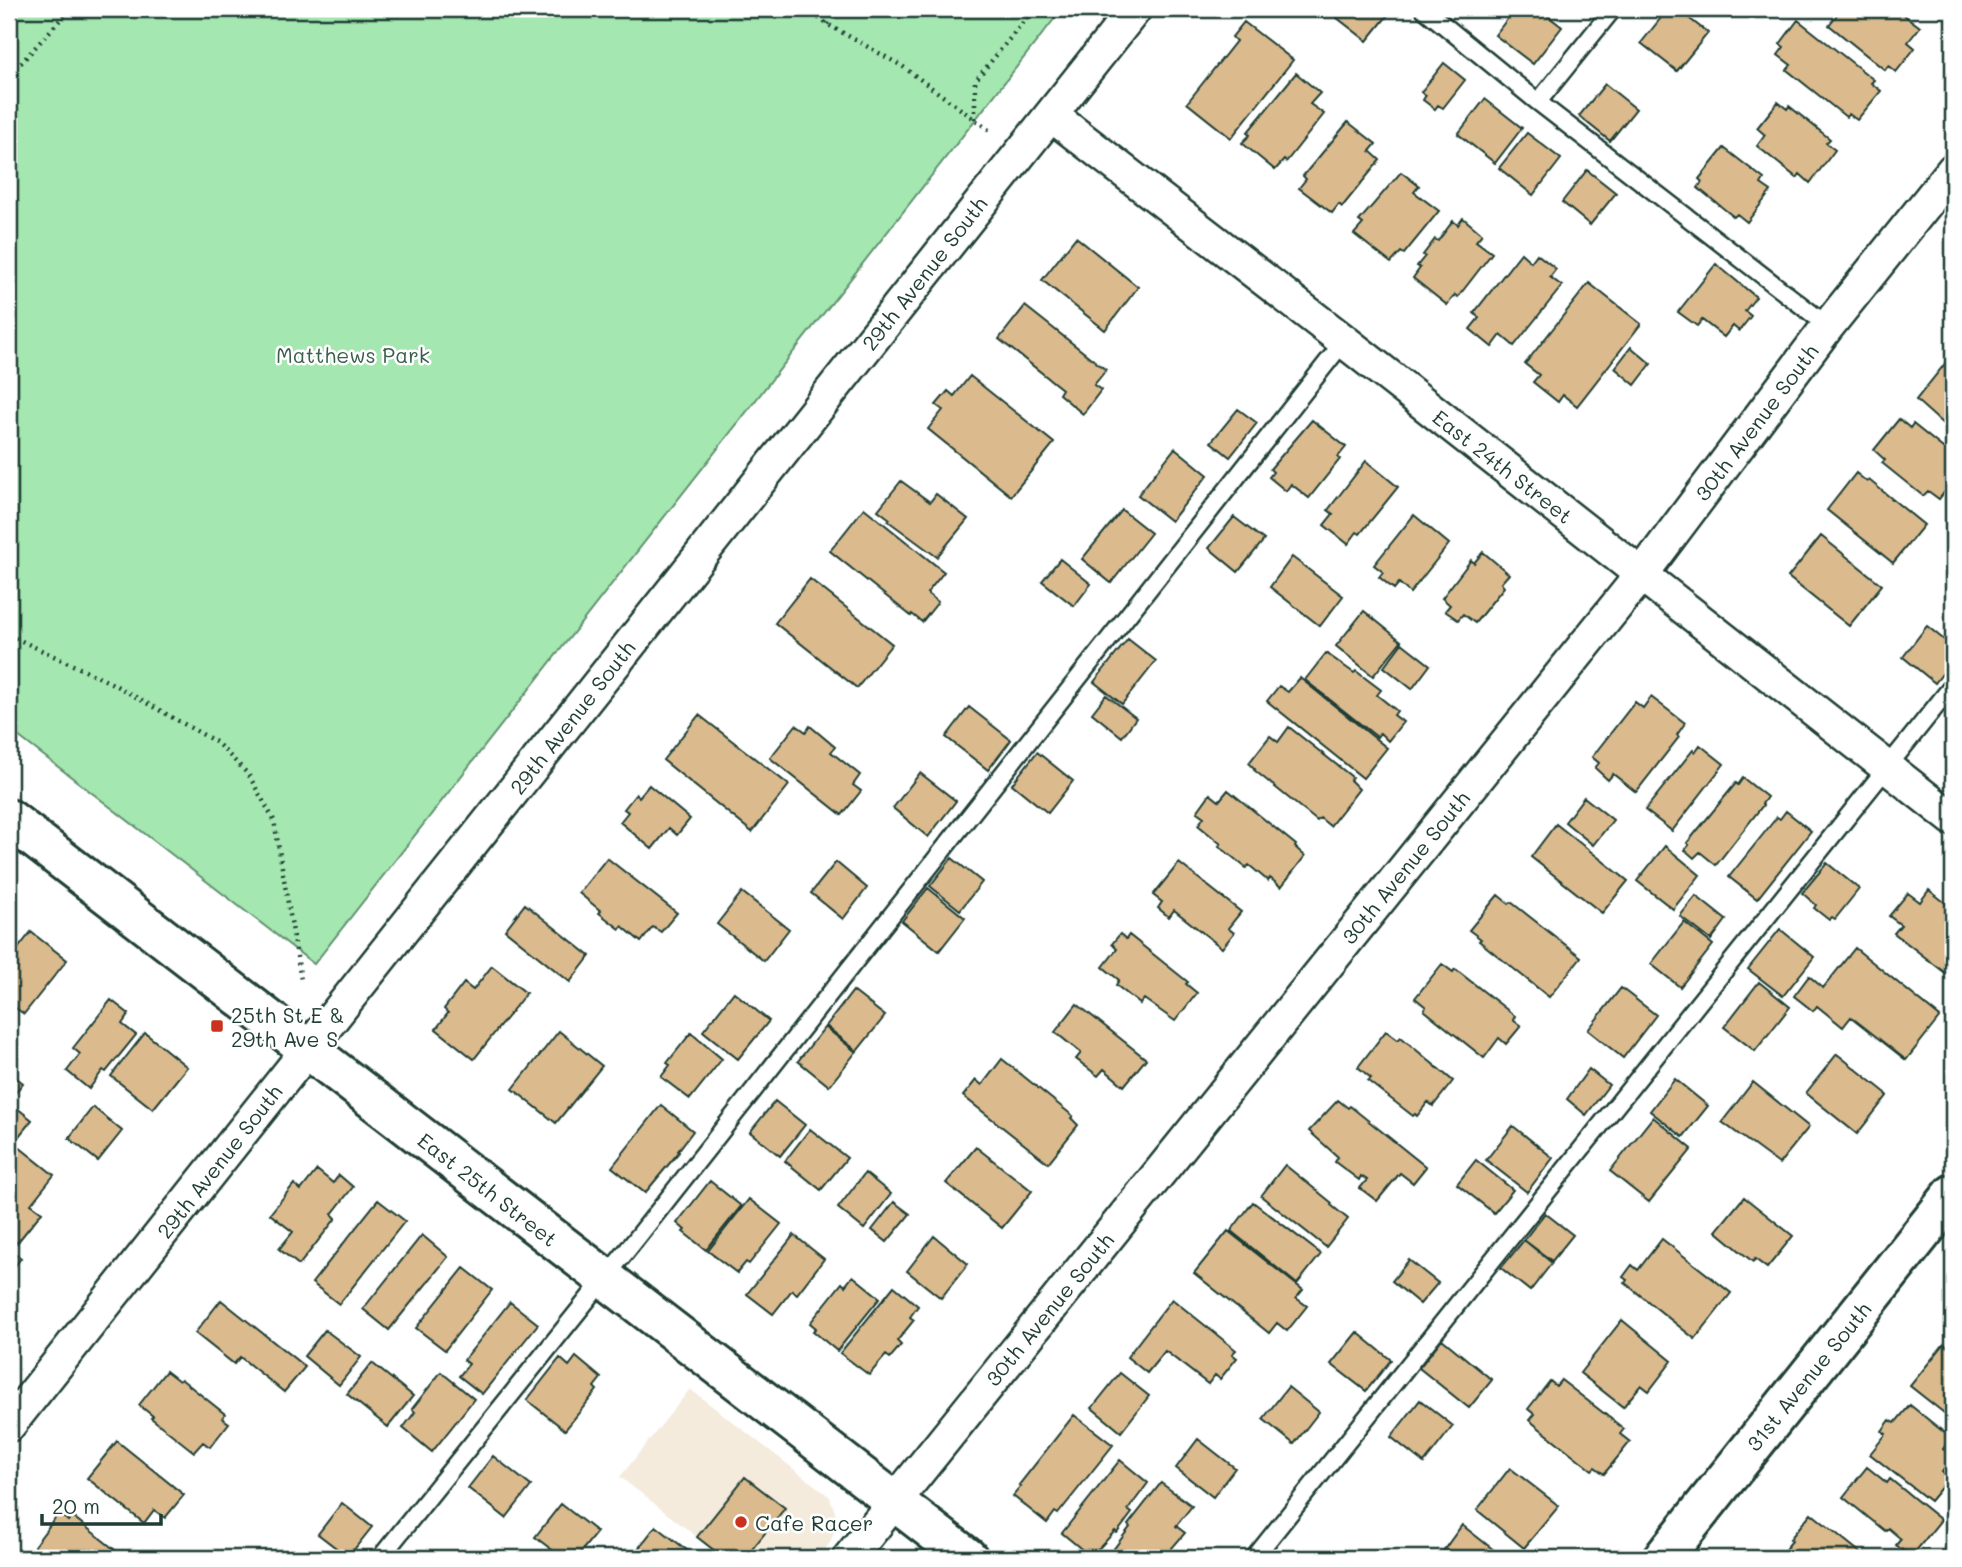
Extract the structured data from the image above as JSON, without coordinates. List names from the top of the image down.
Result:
{
  "streets": {
    "street": [
      "29th Avenue South",
      "30th Avenue South",
      "East 24th Street",
      "East 25th Street",
      "31st Avenue South"
    ]
  },
  "crossings": [
    ["29th Avenue South", "East 24th Street"],
    ["29th Avenue South", "East 25th Street"],
    ["30th Avenue South", "East 24th Street"],
    ["30th Avenue South", "East 25th Street"]
  ],
  "parks": ["Matthews Park"],
  "places": {
    "transit": ["25th St E & 29th Ave S"],
    "other": ["Cafe Racer"]
  },
  "scale_bar": "20 m"
}
